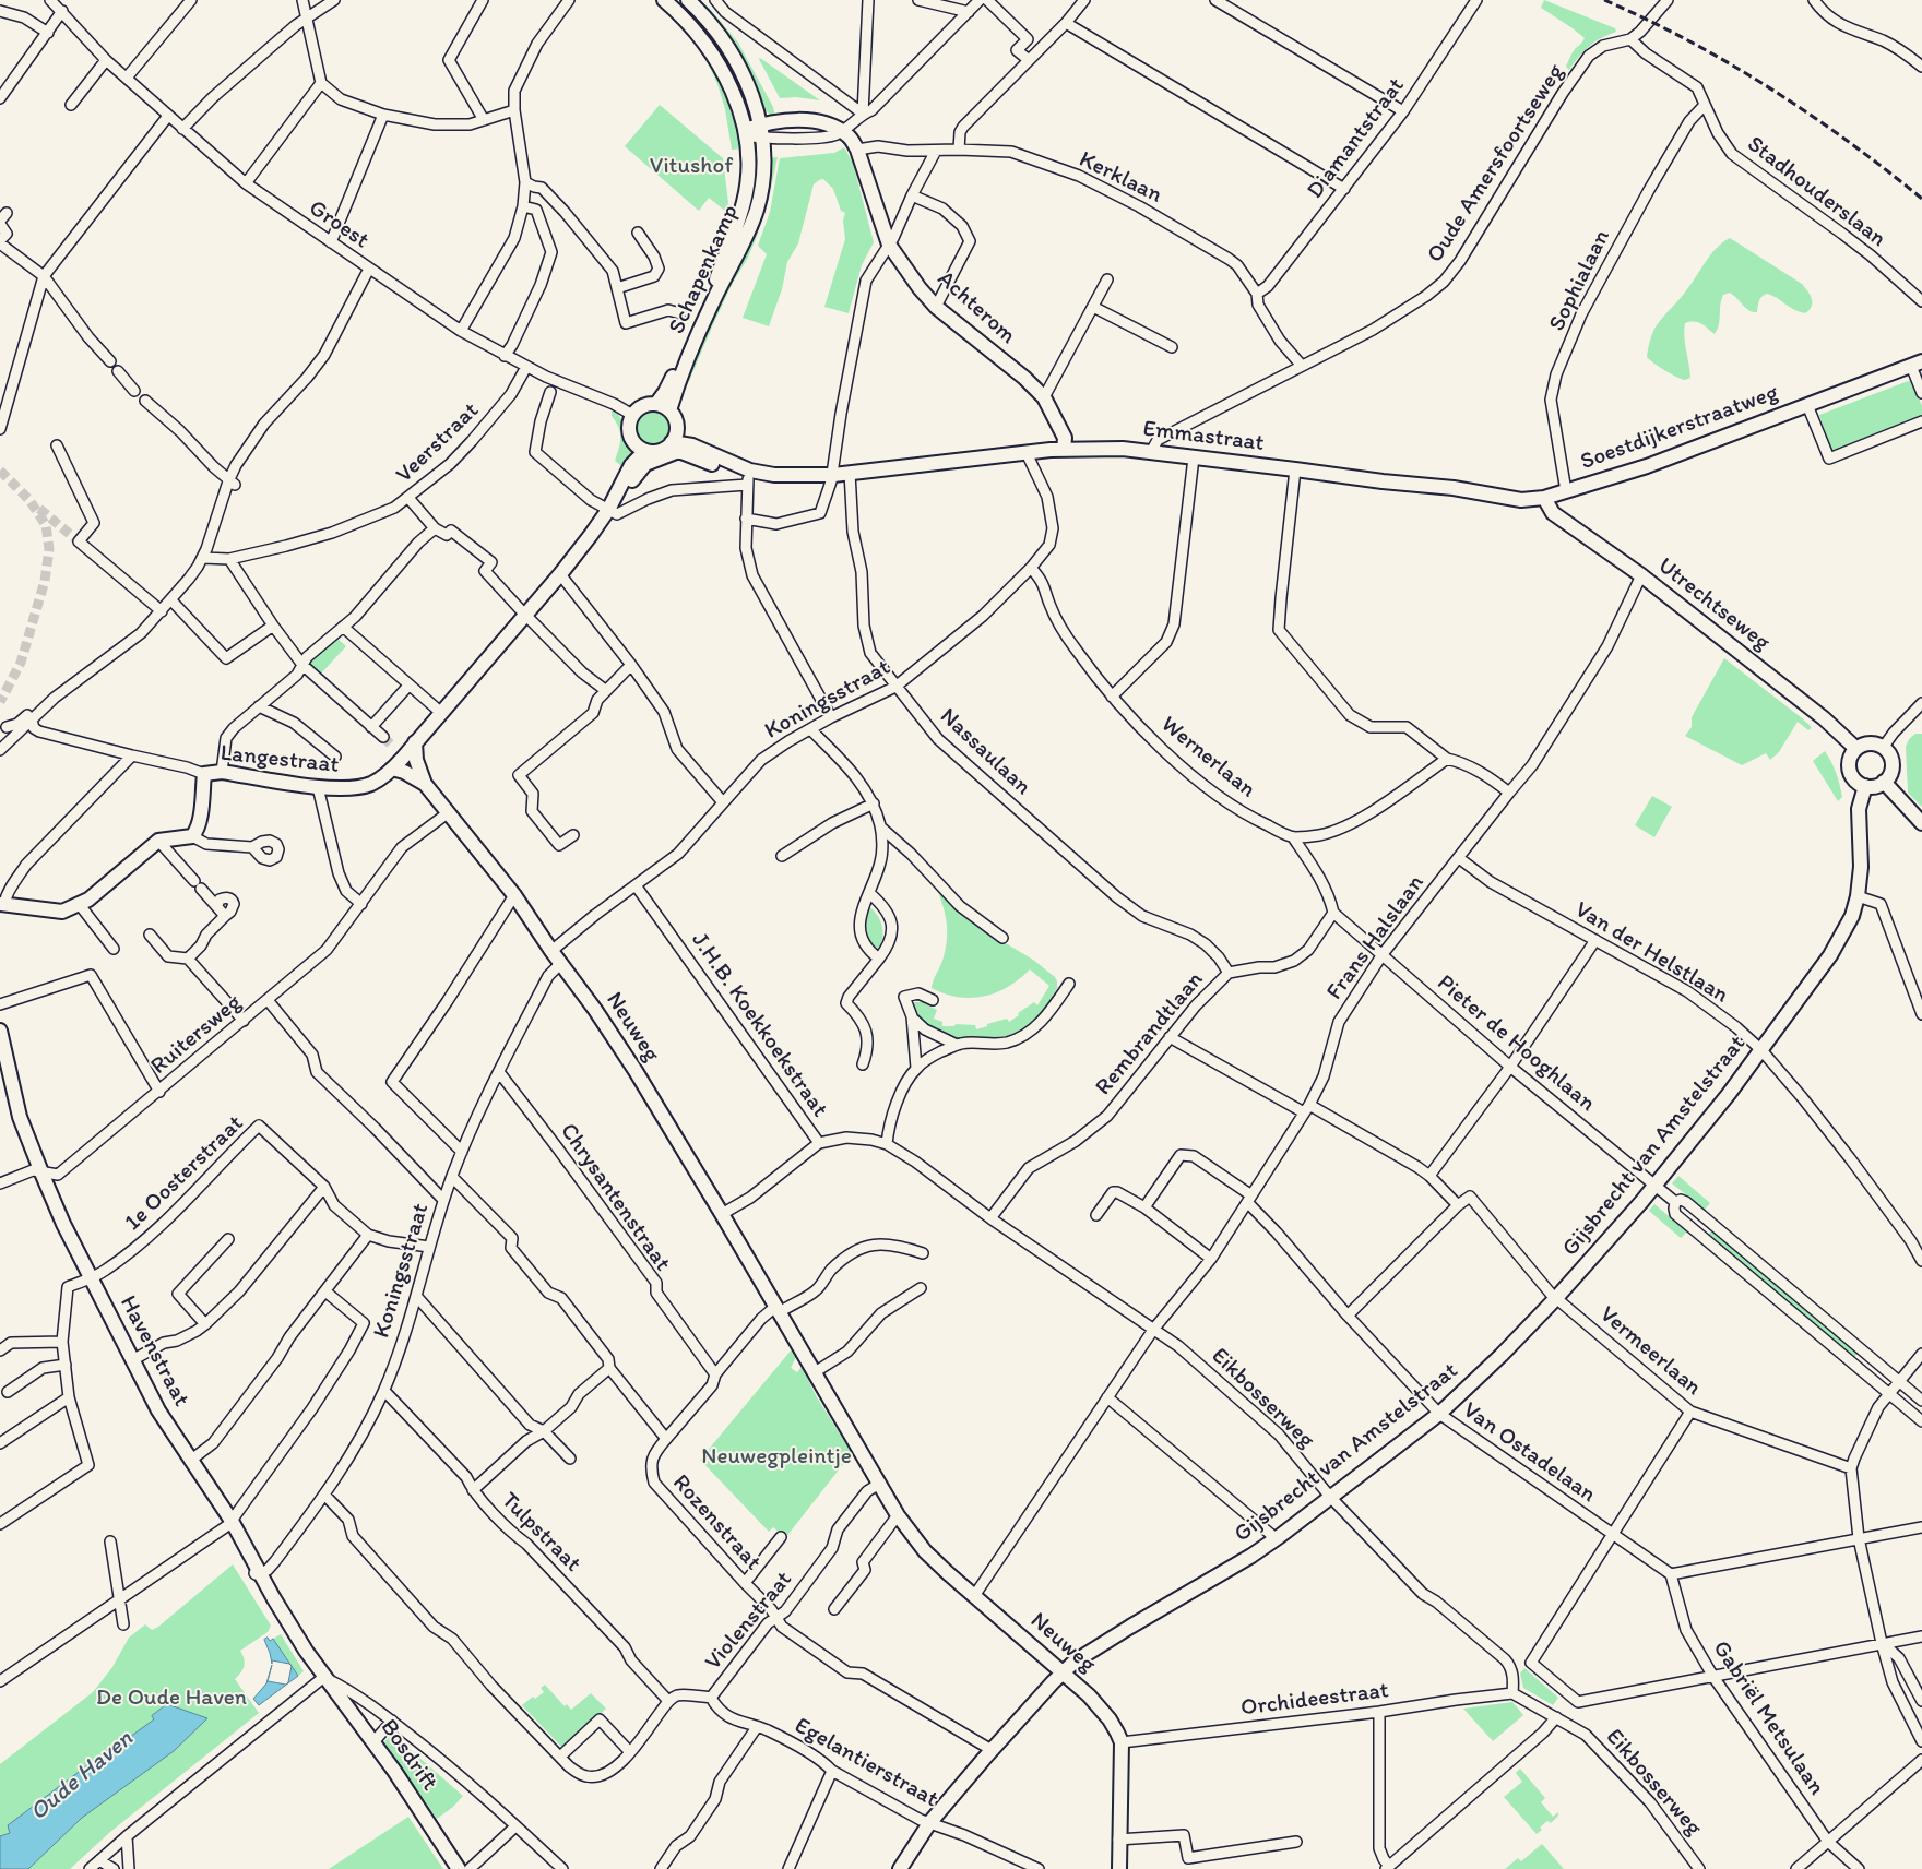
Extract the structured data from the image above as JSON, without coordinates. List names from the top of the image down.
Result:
{
  "streets": {
    "main road": [
      "Schapenkamp",
      "Achterom",
      "Soestdijkerstraatweg",
      "Emmastraat",
      "Utrechtseweg",
      "Langestraat",
      "Neuweg",
      "Gijsbrecht van Amstelstraat",
      "Havenstraat",
      "Bosdrift"
    ],
    "street": [
      "Diamantstraat",
      "Oude Amersfoortseweg",
      "Kerklaan",
      "Stadhouderslaan",
      "Groest",
      "Sophialaan",
      "Veerstraat",
      "Koningsstraat",
      "Nassaulaan",
      "Wernerlaan",
      "Frans Halslaan",
      "Van der Helstlaan",
      "J.H.B. Koekkoekstraat",
      "Rembrandtlaan",
      "Ruitersweg",
      "Pieter de Hooghlaan",
      "1e Oosterstraat",
      "Chrysantenstraat",
      "Vermeerlaan",
      "Eikbosserweg",
      "Van Ostadelaan",
      "Rozenstraat",
      "Tulpstraat",
      "Violenstraat",
      "Orchideestraat",
      "Gabriël Metsulaan",
      "Egelantierstraat"
    ]
  },
  "crossings": [
    ["Diamantstraat", "Kerklaan"],
    ["Oude Amersfoortseweg", "Kerklaan"],
    ["Oude Amersfoortseweg", "Stadhouderslaan"],
    ["Oude Amersfoortseweg", "Emmastraat"],
    ["Kerklaan", "Achterom"],
    ["Stadhouderslaan", "Sophialaan"],
    ["Groest", "Schapenkamp"],
    ["Groest", "Emmastraat"],
    ["Groest", "Veerstraat"],
    ["Groest", "Langestraat"],
    ["Schapenkamp", "Emmastraat"],
    ["Schapenkamp", "Langestraat"],
    ["Sophialaan", "Soestdijkerstraatweg"],
    ["Sophialaan", "Emmastraat"],
    ["Achterom", "Emmastraat"],
    ["Soestdijkerstraatweg", "Emmastraat"],
    ["Emmastraat", "Utrechtseweg"],
    ["Emmastraat", "Koningsstraat"],
    ["Emmastraat", "Nassaulaan"],
    ["Emmastraat", "Langestraat"],
    ["Utrechtseweg", "Frans Halslaan"],
    ["Utrechtseweg", "Gijsbrecht van Amstelstraat"],
    ["Koningsstraat", "Nassaulaan"],
    ["Koningsstraat", "Wernerlaan"],
    ["Koningsstraat", "J.H.B. Koekkoekstraat"],
    ["Koningsstraat", "Neuweg"],
    ["Koningsstraat", "1e Oosterstraat"],
    ["Koningsstraat", "Chrysantenstraat"],
    ["Koningsstraat", "Havenstraat"],
    ["Koningsstraat", "Tulpstraat"],
    ["Nassaulaan", "Rembrandtlaan"],
    ["Langestraat", "Neuweg"],
    ["Frans Halslaan", "Van der Helstlaan"],
    ["Frans Halslaan", "Neuweg"],
    ["Frans Halslaan", "Pieter de Hooghlaan"],
    ["Frans Halslaan", "Eikbosserweg"],
    ["Frans Halslaan", "Van Ostadelaan"],
    ["Van der Helstlaan", "Gijsbrecht van Amstelstraat"],
    ["J.H.B. Koekkoekstraat", "Neuweg"],
    ["J.H.B. Koekkoekstraat", "Eikbosserweg"],
    ["Neuweg", "Ruitersweg"],
    ["Neuweg", "Gijsbrecht van Amstelstraat"],
    ["Neuweg", "Rozenstraat"],
    ["Neuweg", "Violenstraat"],
    ["Neuweg", "Orchideestraat"],
    ["Rembrandtlaan", "Pieter de Hooghlaan"],
    ["Rembrandtlaan", "Eikbosserweg"],
    ["Ruitersweg", "Havenstraat"],
    ["Pieter de Hooghlaan", "Gijsbrecht van Amstelstraat"],
    ["Gijsbrecht van Amstelstraat", "Vermeerlaan"],
    ["Gijsbrecht van Amstelstraat", "Eikbosserweg"],
    ["Gijsbrecht van Amstelstraat", "Van Ostadelaan"],
    ["Gijsbrecht van Amstelstraat", "Rozenstraat"],
    ["Gijsbrecht van Amstelstraat", "Egelantierstraat"],
    ["1e Oosterstraat", "Havenstraat"],
    ["Chrysantenstraat", "Rozenstraat"],
    ["Havenstraat", "Bosdrift"],
    ["Eikbosserweg", "Orchideestraat"],
    ["Van Ostadelaan", "Gabriël Metsulaan"],
    ["Rozenstraat", "Violenstraat"],
    ["Tulpstraat", "Violenstraat"],
    ["Violenstraat", "Egelantierstraat"]
  ],
  "water": ["Oude Haven"],
  "parks": ["Vitushof", "Neuwegpleintje", "De Oude Haven"]
}
